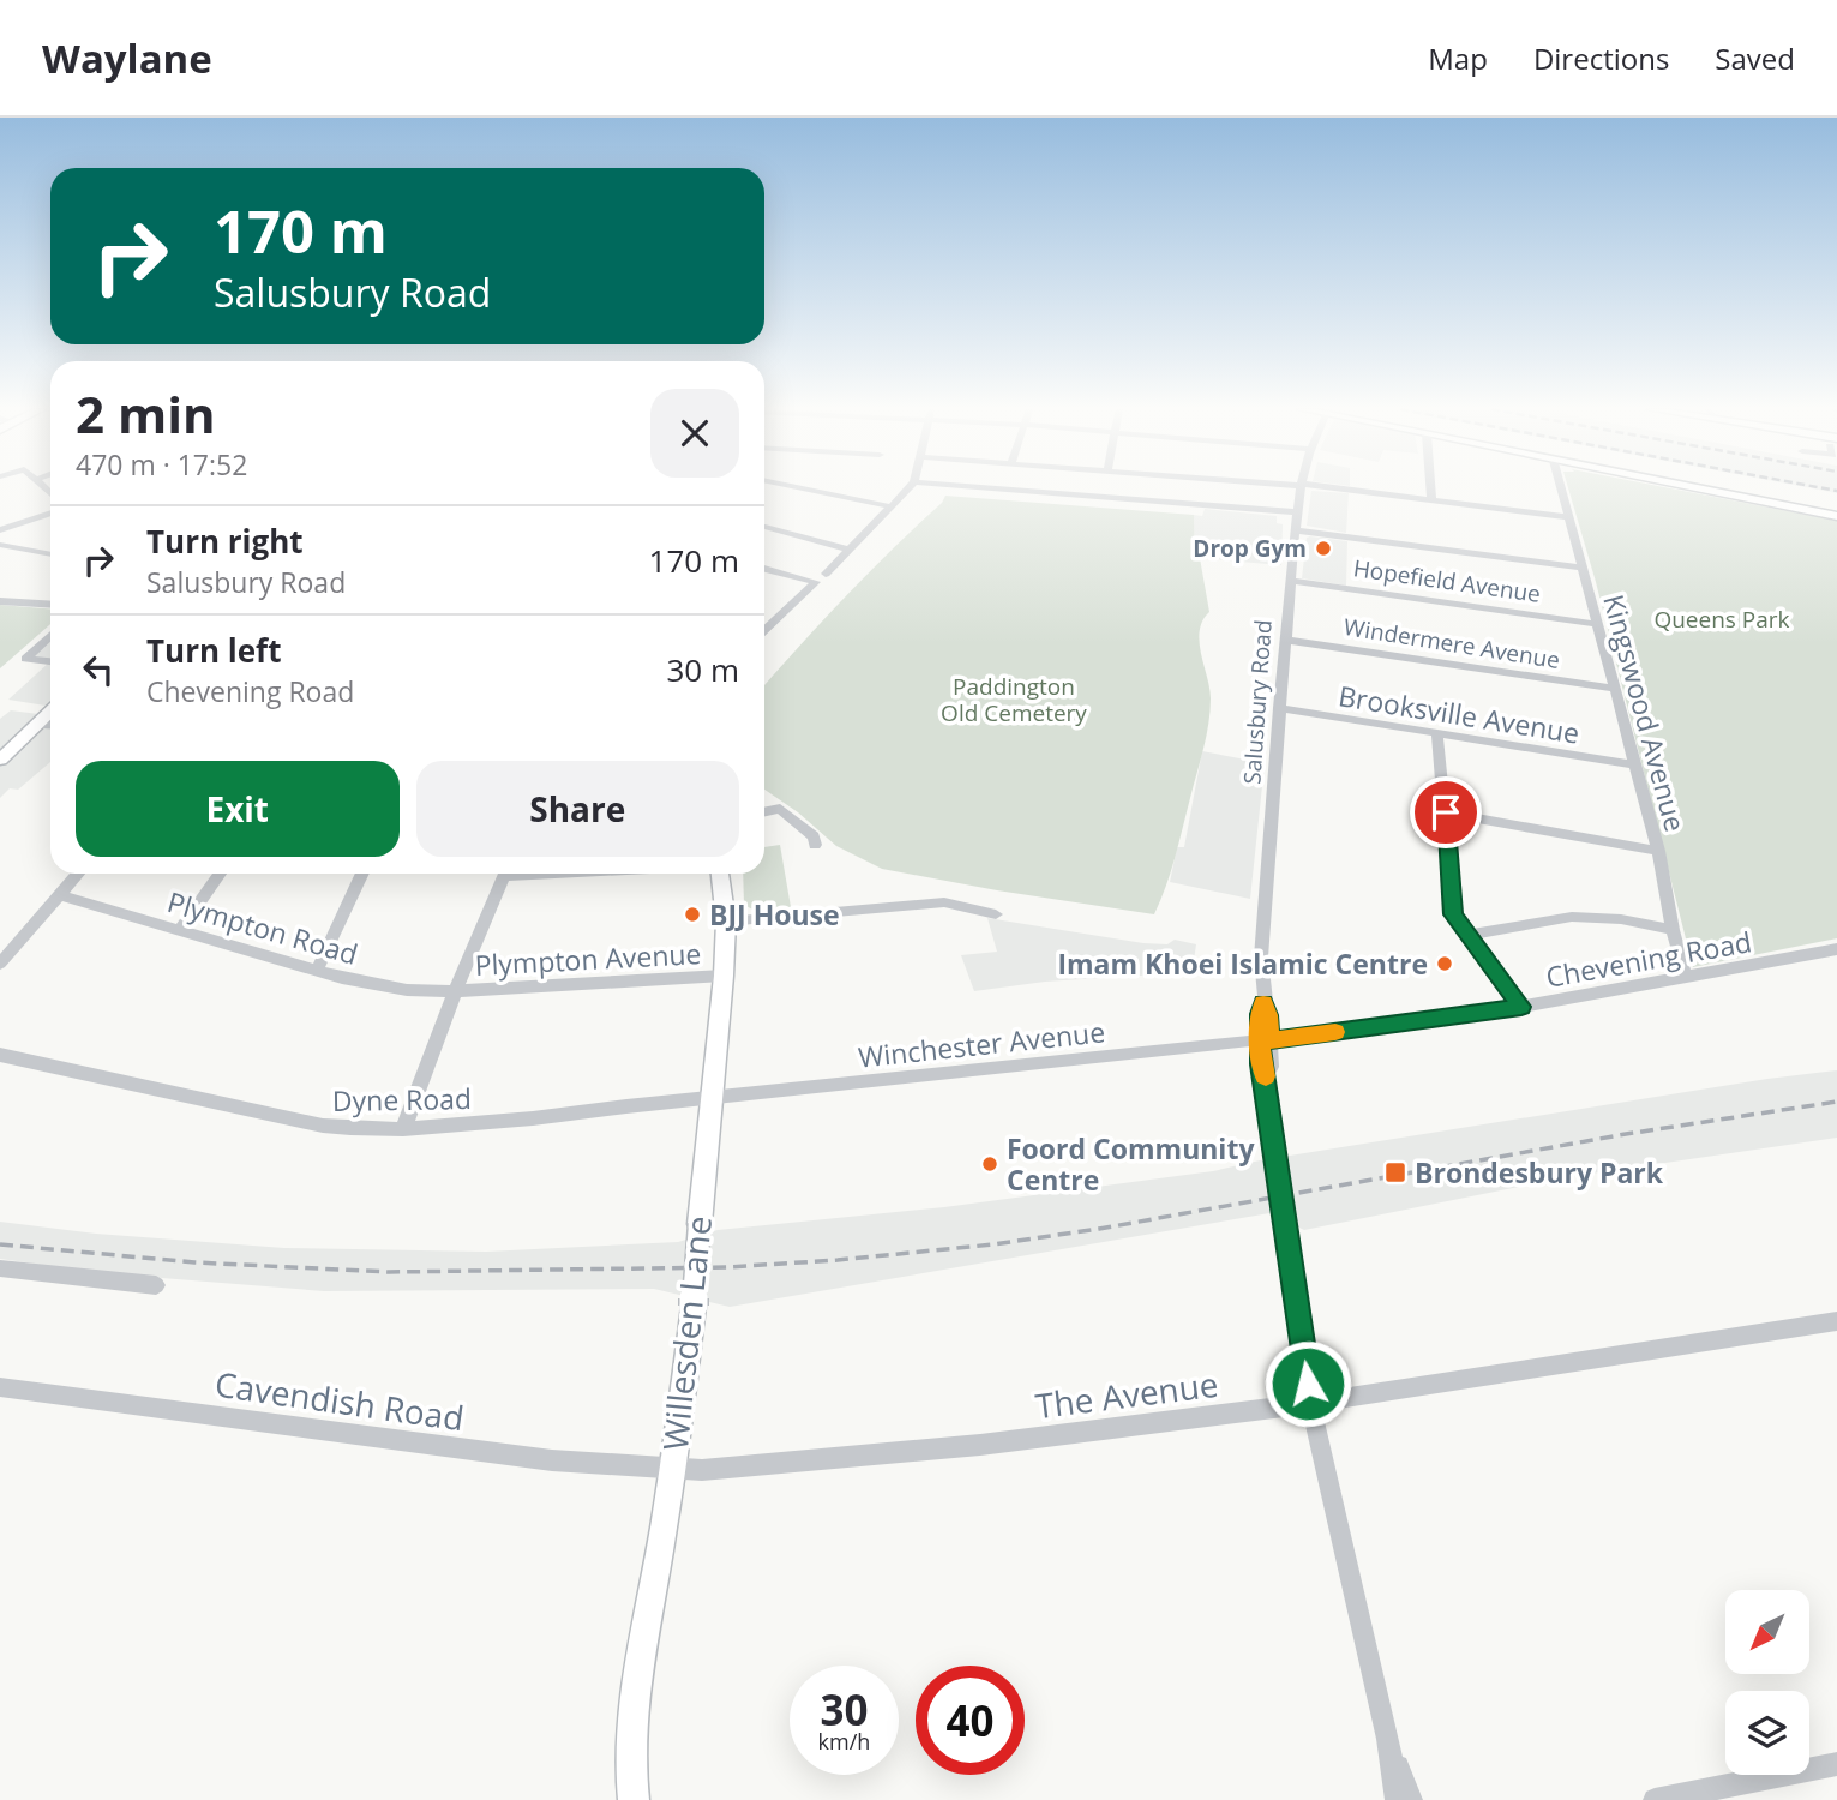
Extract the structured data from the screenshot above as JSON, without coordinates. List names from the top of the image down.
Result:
{
  "streets": {
    "main road": ["Willesden Lane"],
    "street": [
      "Hopefield Avenue",
      "Windermere Avenue",
      "Salusbury Road",
      "Kingswood Avenue",
      "Brooksville Avenue",
      "Plympton Road",
      "Plympton Avenue",
      "Chevening Road",
      "Winchester Avenue",
      "Dyne Road",
      "The Avenue",
      "Cavendish Road"
    ]
  },
  "crossings": [
    ["Hopefield Avenue", "Salusbury Road"],
    ["Hopefield Avenue", "Kingswood Avenue"],
    ["Windermere Avenue", "Salusbury Road"],
    ["Windermere Avenue", "Kingswood Avenue"],
    ["Salusbury Road", "Brooksville Avenue"],
    ["Salusbury Road", "Chevening Road"],
    ["Salusbury Road", "Winchester Avenue"],
    ["Kingswood Avenue", "Brooksville Avenue"],
    ["Kingswood Avenue", "Chevening Road"],
    ["Plympton Road", "Plympton Avenue"],
    ["Plympton Avenue", "Willesden Lane"],
    ["Chevening Road", "Winchester Avenue"],
    ["Winchester Avenue", "Dyne Road"],
    ["Winchester Avenue", "Willesden Lane"],
    ["Dyne Road", "Willesden Lane"],
    ["Willesden Lane", "The Avenue"],
    ["Willesden Lane", "Cavendish Road"],
    ["The Avenue", "Cavendish Road"]
  ],
  "parks": ["Queens Park", "Paddington Old Cemetery"],
  "places": {
    "other": [
      "Drop Gym",
      "BJJ House",
      "Imam Khoei Islamic Centre",
      "Foord Community Centre"
    ],
    "transit": ["Brondesbury Park"]
  },
  "north": "bottom left",
  "page": {
    "header": "Waylane",
    "nav": ["Map", "Directions", "Saved"],
    "turn": ["170 m", "Salusbury Road"],
    "heading": ["2 min", "470 m · 17:52"],
    "list": [
      {
        "name": "Turn right",
        "note": "Salusbury Road",
        "value": "170 m"
      },
      {
        "name": "Turn left",
        "note": "Chevening Road",
        "value": "30 m"
      }
    ],
    "buttons": ["Exit", "Share"],
    "speed": "30 km/h",
    "limit": "40"
  }
}
